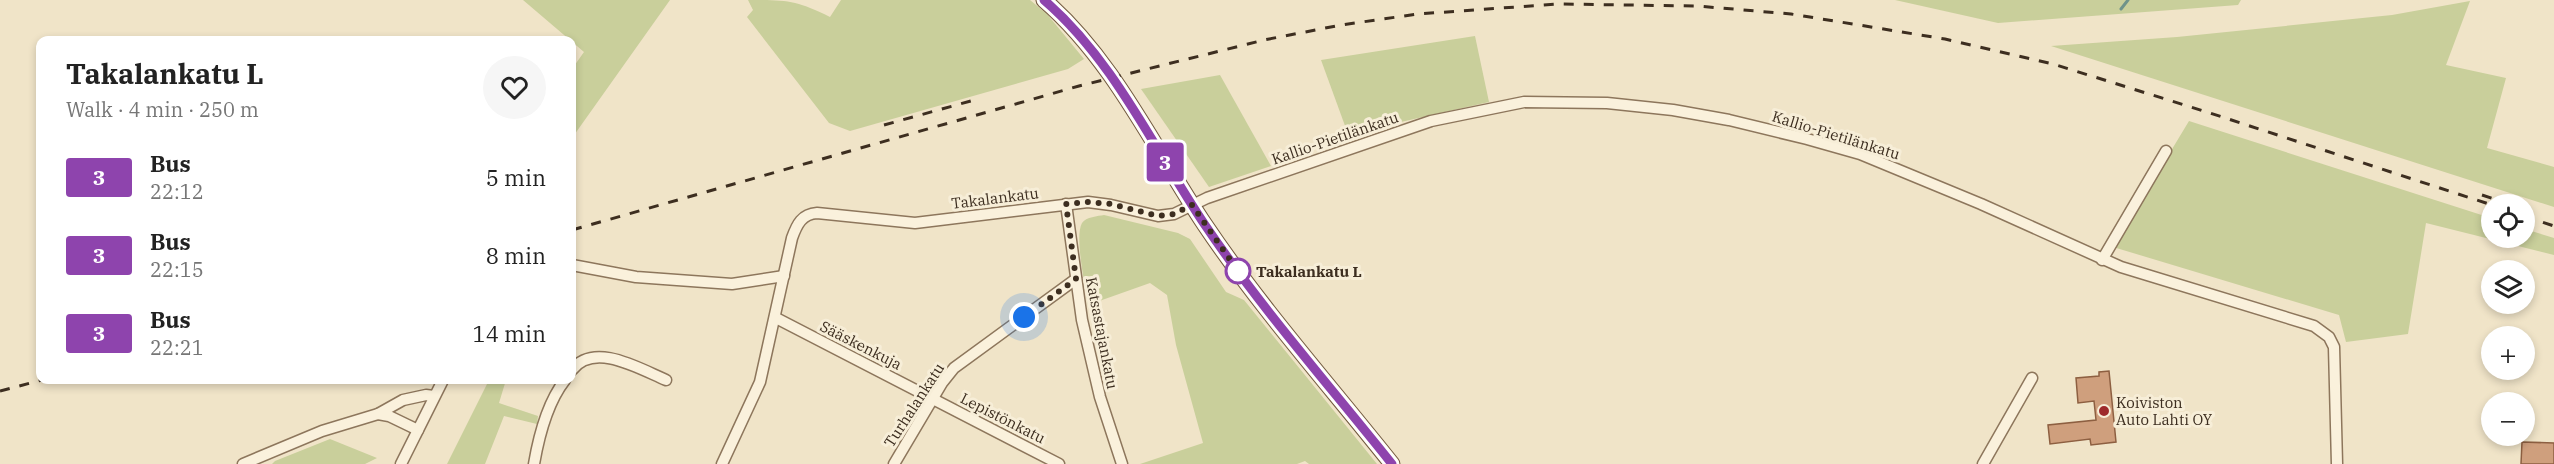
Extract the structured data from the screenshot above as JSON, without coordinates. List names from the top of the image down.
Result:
{
  "streets": {
    "street": [
      "Kallio-Pietilänkatu",
      "Takalankatu",
      "Katsastajankatu",
      "Sääskenkuja",
      "Turhalankatu",
      "Lepistönkatu"
    ]
  },
  "crossings": [
    ["Kallio-Pietilänkatu", "Takalankatu"],
    ["Takalankatu", "Katsastajankatu"],
    ["Katsastajankatu", "Turhalankatu"],
    ["Sääskenkuja", "Turhalankatu"],
    ["Sääskenkuja", "Lepistönkatu"],
    ["Turhalankatu", "Lepistönkatu"]
  ],
  "places": ["Takalankatu L", "Koiviston Auto Lahti OY"],
  "lines": ["bus line 3"],
  "page": {
    "on_map": "3",
    "heading": ["Takalankatu L", "Walk · 4 min · 250 m"],
    "list": [
      {
        "mark": "3",
        "name": "Bus",
        "note": "22:12",
        "value": "5 min"
      },
      {
        "mark": "3",
        "name": "Bus",
        "note": "22:15",
        "value": "8 min"
      },
      {
        "mark": "3",
        "name": "Bus",
        "note": "22:21",
        "value": "14 min"
      }
    ],
    "map_buttons": ["+", "−"]
  }
}
